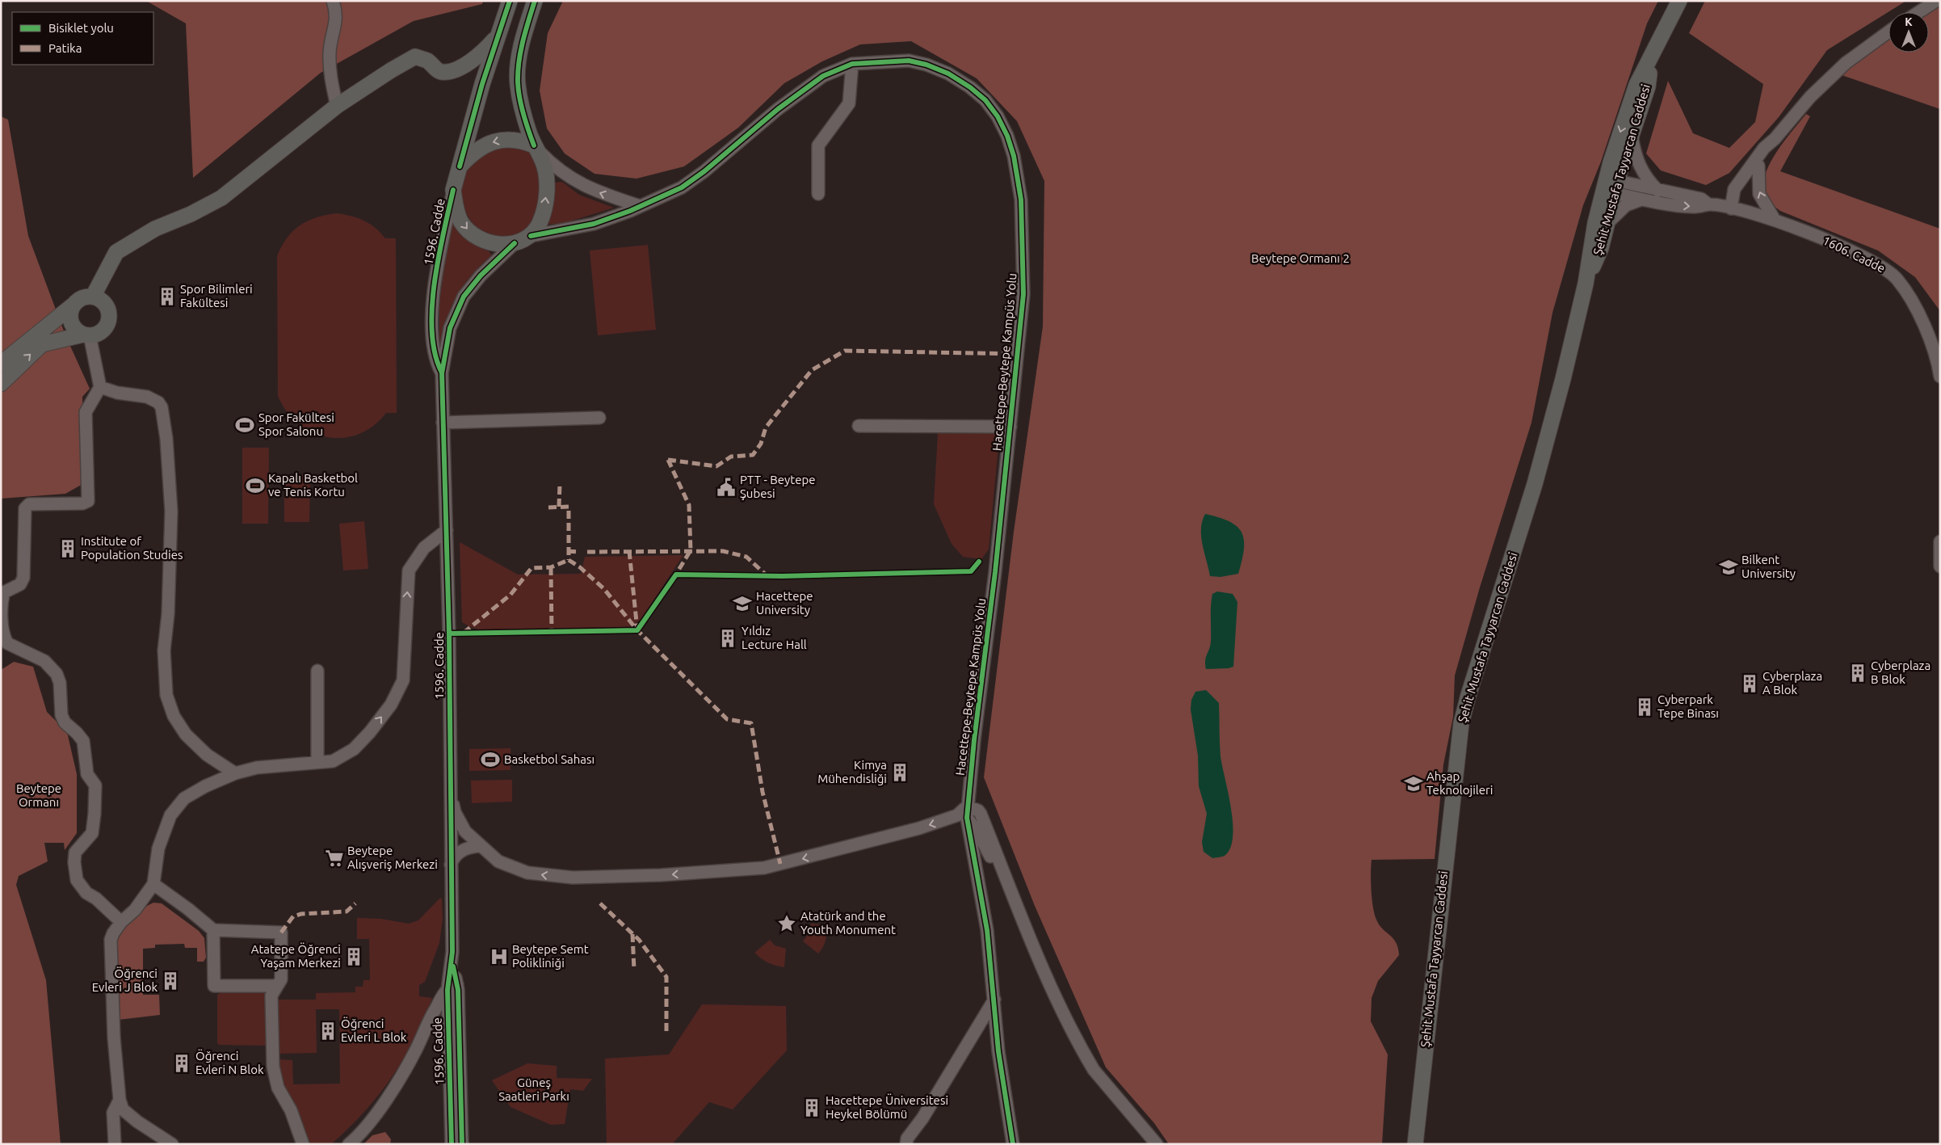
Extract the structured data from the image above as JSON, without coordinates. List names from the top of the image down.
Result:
{
  "streets": {
    "main road": ["Şehit Mustafa Tayyarcan Caddesi", "1596. Cadde"],
    "street": ["1606. Cadde", "Hacettepe-Beytepe Kampüs Yolu"]
  },
  "crossings": [
    ["1596. Cadde", "Hacettepe-Beytepe Kampüs Yolu"]
  ],
  "parks": ["Beytepe Ormanı 2", "Beytepe Ormanı", "Güneş Saatleri Parkı"],
  "places": {
    "building": [
      "Spor Bilimleri Fakültesi",
      "Institute of Population Studies",
      "Yıldız Lecture Hall",
      "Cyberplaza B Blok",
      "Cyberplaza A Blok",
      "Cyberpark Tepe Binası",
      "Kimya Mühendisliği",
      "Atatepe Öğrenci Yaşam Merkezi",
      "Öğrenci Evleri J Blok",
      "Öğrenci Evleri L Blok",
      "Öğrenci Evleri N Blok",
      "Hacettepe Üniversitesi Heykel Bölümü"
    ],
    "sports": ["Spor Fakültesi Spor Salonu", "Kapalı Basketbol ve Tenis Kortu", "Basketbol Sahası"],
    "public building": ["PTT - Beytepe Şubesi"],
    "school or university": ["Bilkent University", "Hacettepe University", "Ahşap Teknolojileri"],
    "supermarket": ["Beytepe Alışveriş Merkezi"],
    "place": ["Atatürk and the Youth Monument"],
    "hospital": ["Beytepe Semt Polikliniği"]
  },
  "legend": ["Bisiklet yolu", "Patika"],
  "north": "top"
}
